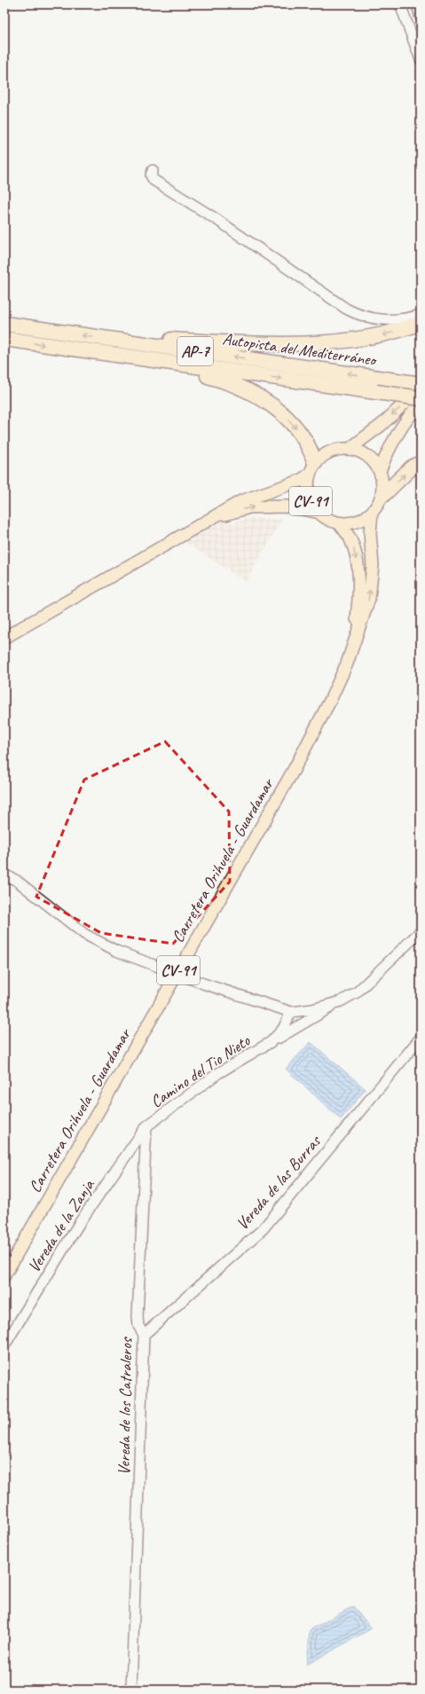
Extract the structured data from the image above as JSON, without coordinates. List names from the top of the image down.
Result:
{
  "streets": {
    "highway": ["Autopista del Mediterráneo", "AP-7"],
    "main road": ["CV-91", "Carretera Orihuela - Guardamar"],
    "street": [
      "Camino del Tio Nieto",
      "Vereda de las Burras",
      "Vereda de la Zanja",
      "Vereda de los Catraleros"
    ]
  },
  "crossings": [
    ["CV-91", "Carretera Orihuela - Guardamar"],
    ["Camino del Tio Nieto", "Vereda de la Zanja"],
    ["Camino del Tio Nieto", "Vereda de los Catraleros"],
    ["Vereda de las Burras", "Vereda de los Catraleros"],
    ["Vereda de la Zanja", "Vereda de los Catraleros"]
  ]
}
